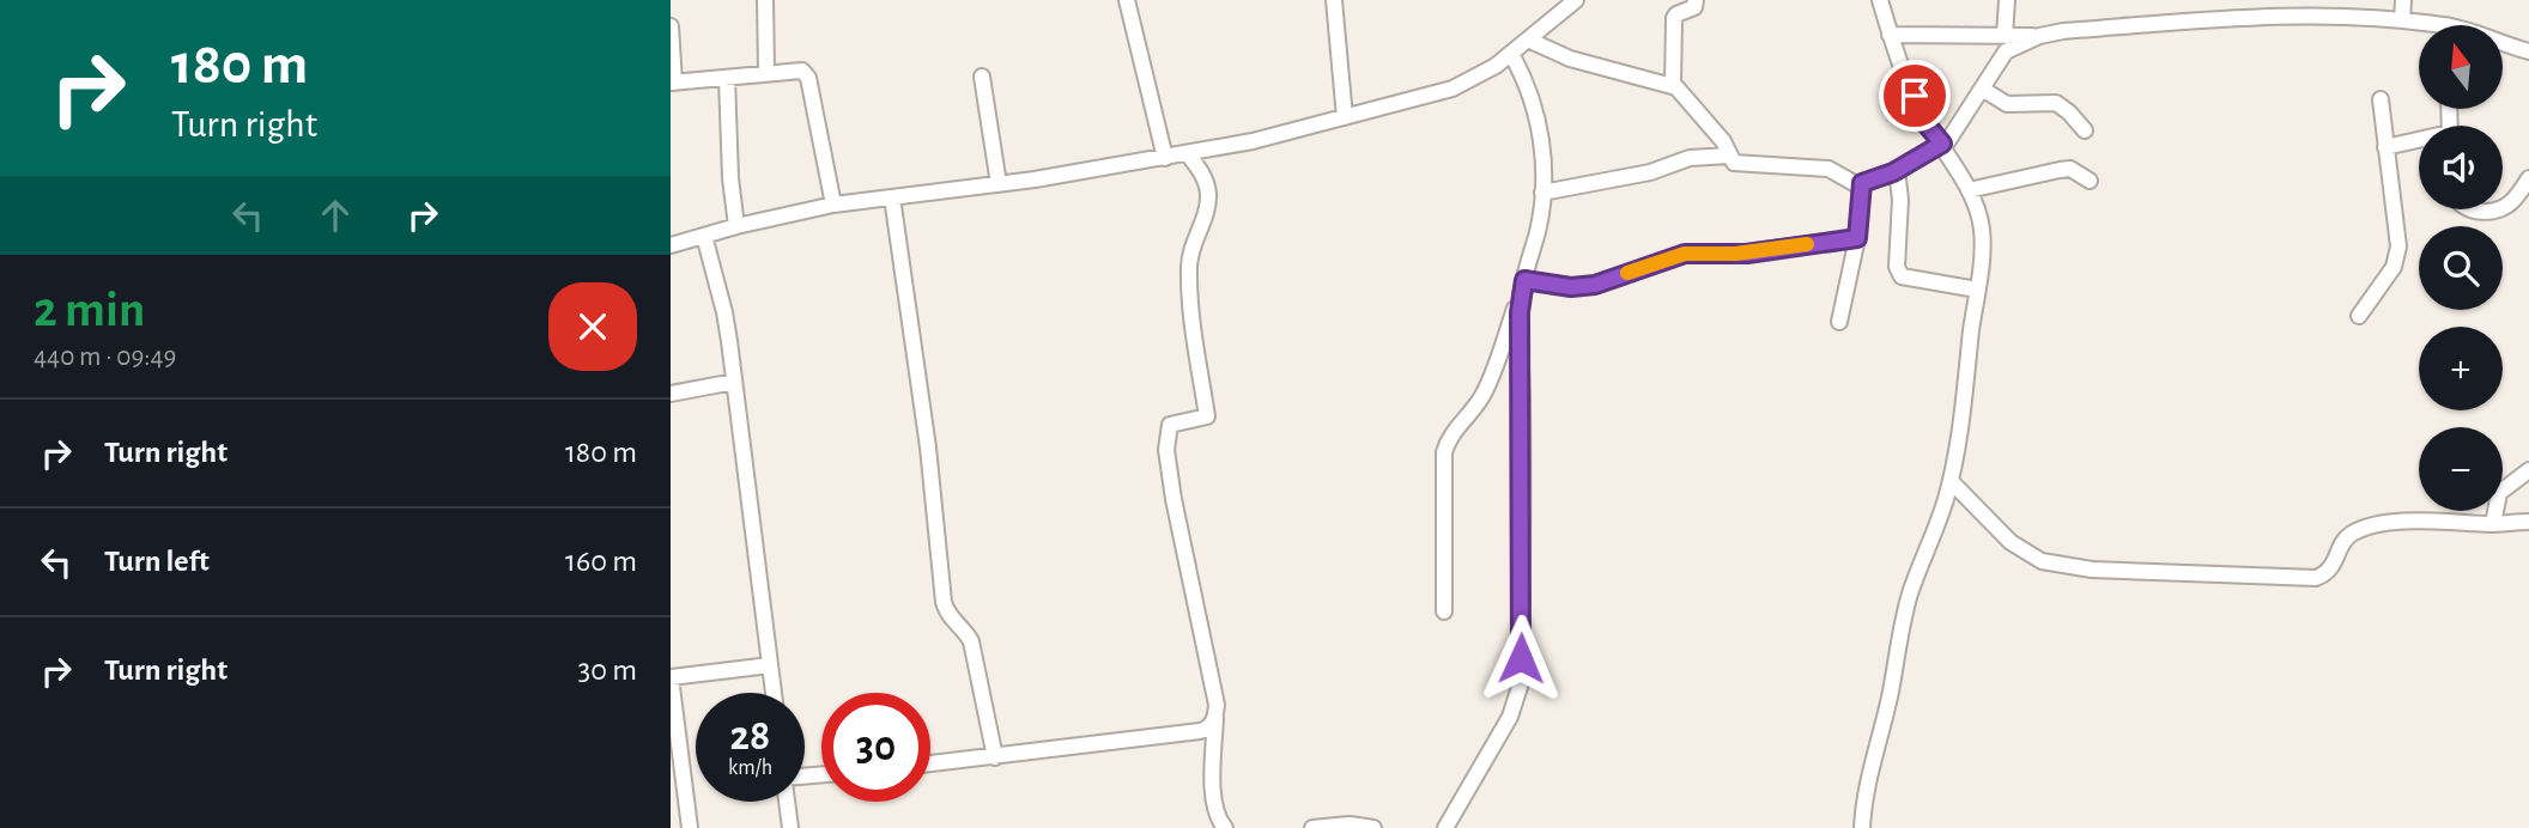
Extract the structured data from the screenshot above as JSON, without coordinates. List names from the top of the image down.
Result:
{
  "north": "top",
  "page": {
    "turn": ["180 m", "Turn right"],
    "map_buttons": ["+", "−"],
    "heading": ["2 min", "440 m · 09:49"],
    "list": [
      {
        "name": "Turn right",
        "value": "180 m"
      },
      {
        "name": "Turn left",
        "value": "160 m"
      },
      {
        "name": "Turn right",
        "value": "30 m"
      }
    ],
    "speed": "28 km/h",
    "limit": "30"
  }
}
